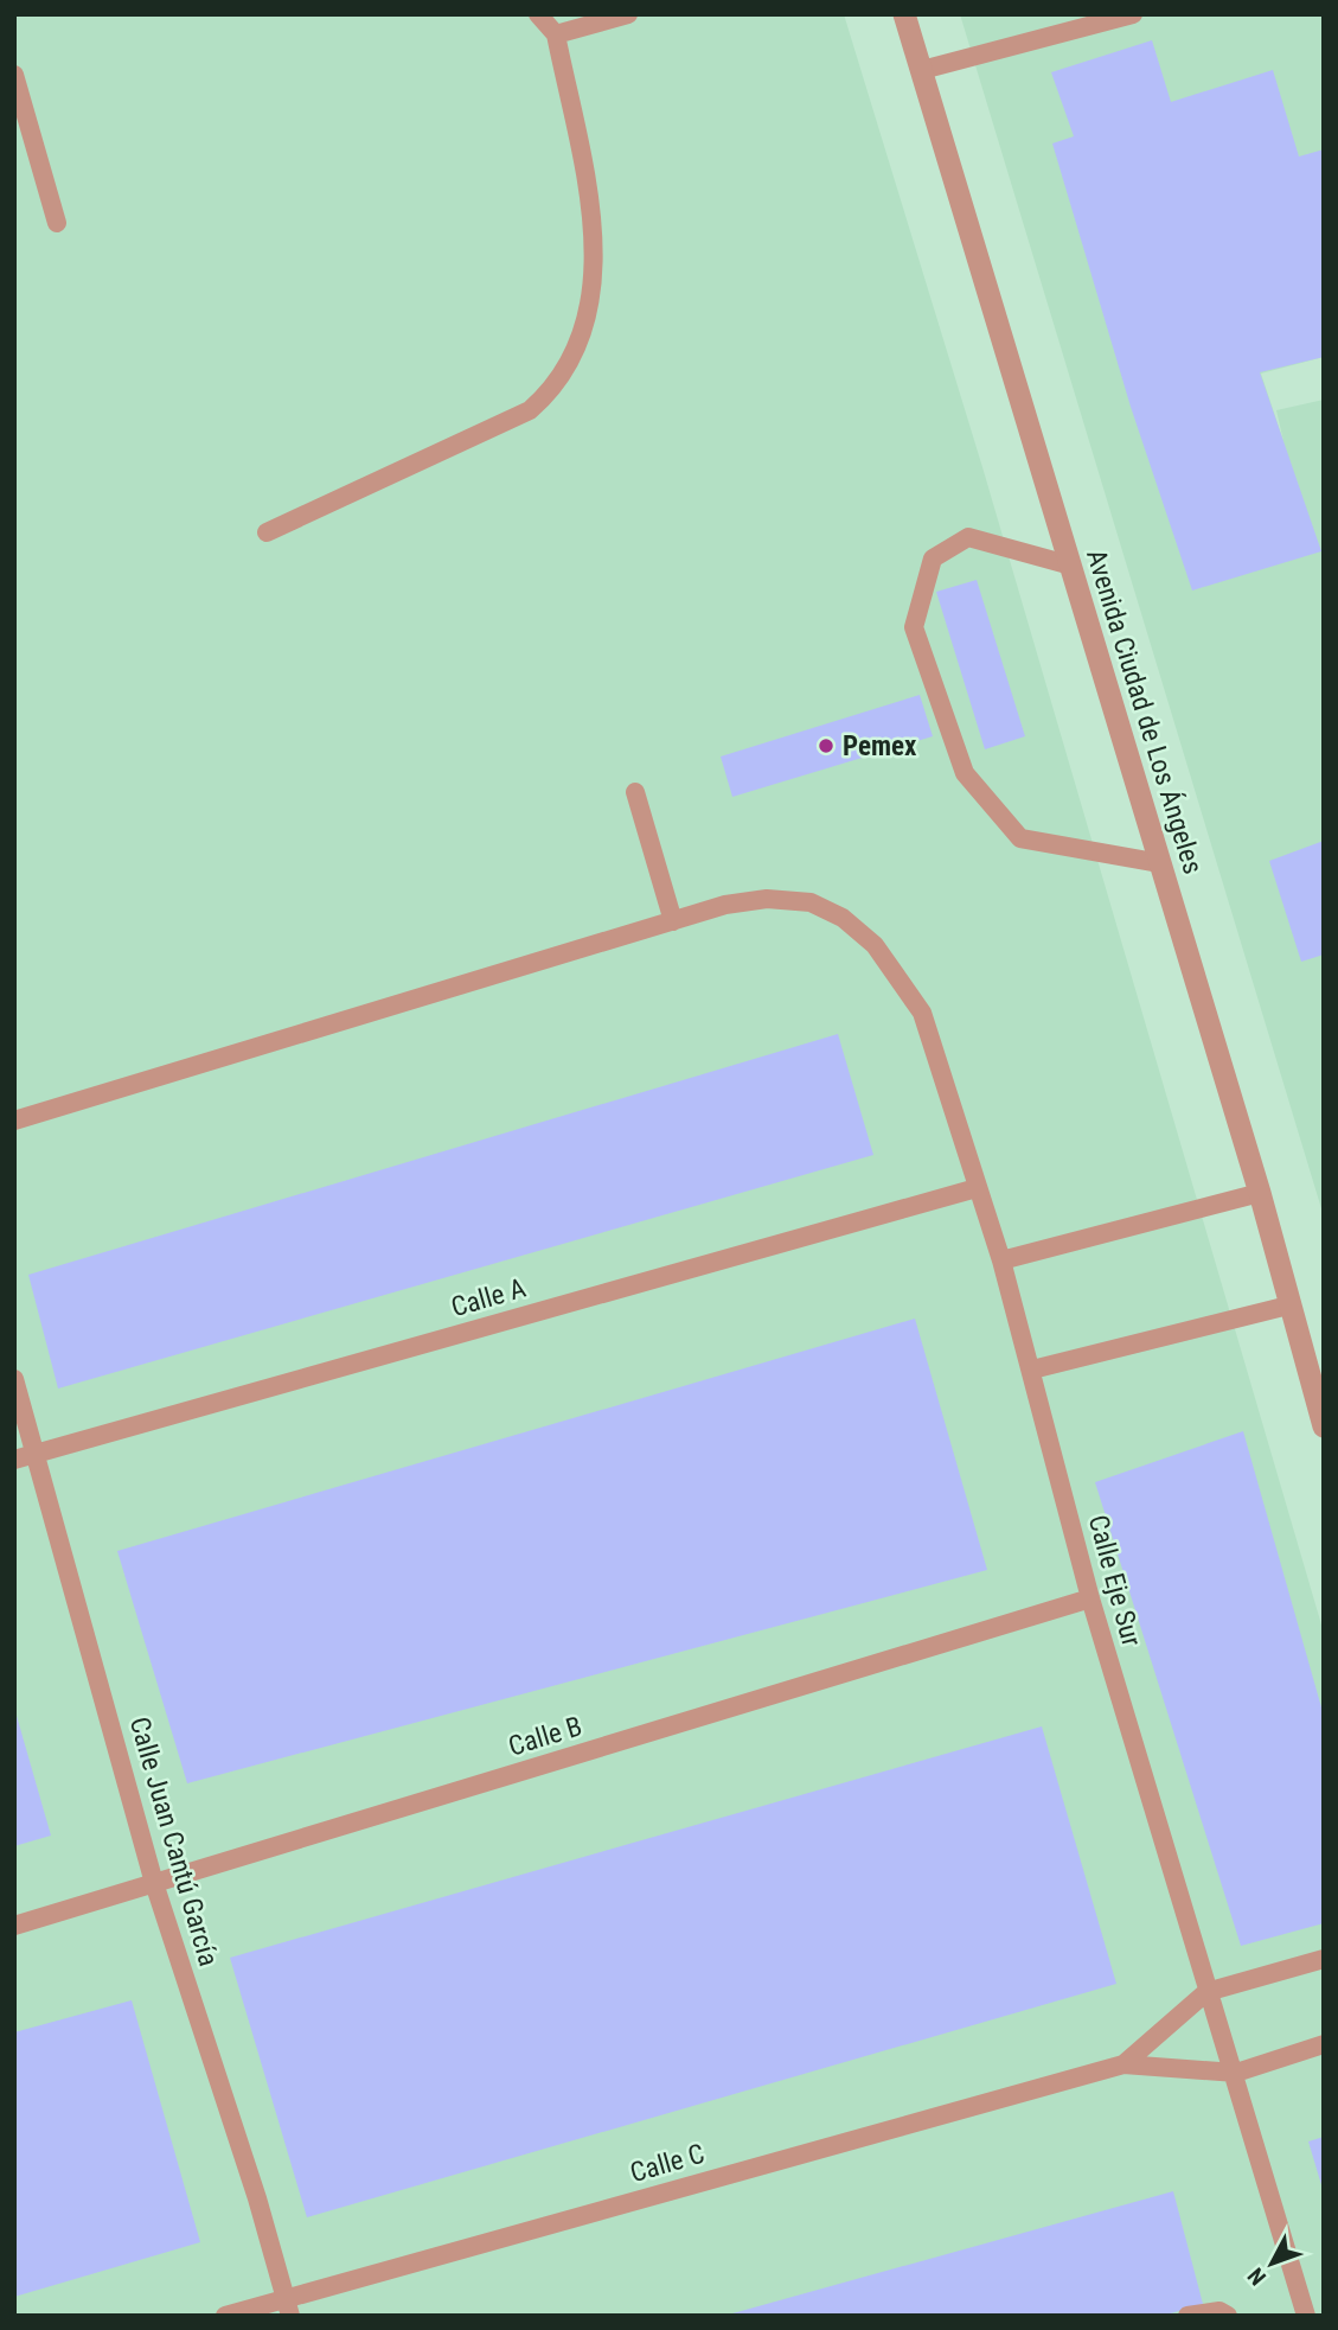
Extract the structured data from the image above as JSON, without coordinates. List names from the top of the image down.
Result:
{
  "streets": {
    "street": ["Avenida Ciudad de Los Ángeles"],
    "lane": [
      "Calle A",
      "Calle Eje Sur",
      "Calle B",
      "Calle Juan Cantú García",
      "Calle C"
    ]
  },
  "crossings": [
    ["Calle A", "Calle Eje Sur"],
    ["Calle A", "Calle Juan Cantú García"],
    ["Calle Eje Sur", "Calle B"],
    ["Calle Eje Sur", "Calle C"],
    ["Calle B", "Calle Juan Cantú García"],
    ["Calle Juan Cantú García", "Calle C"]
  ],
  "places": ["Pemex"],
  "north": "bottom left"
}
